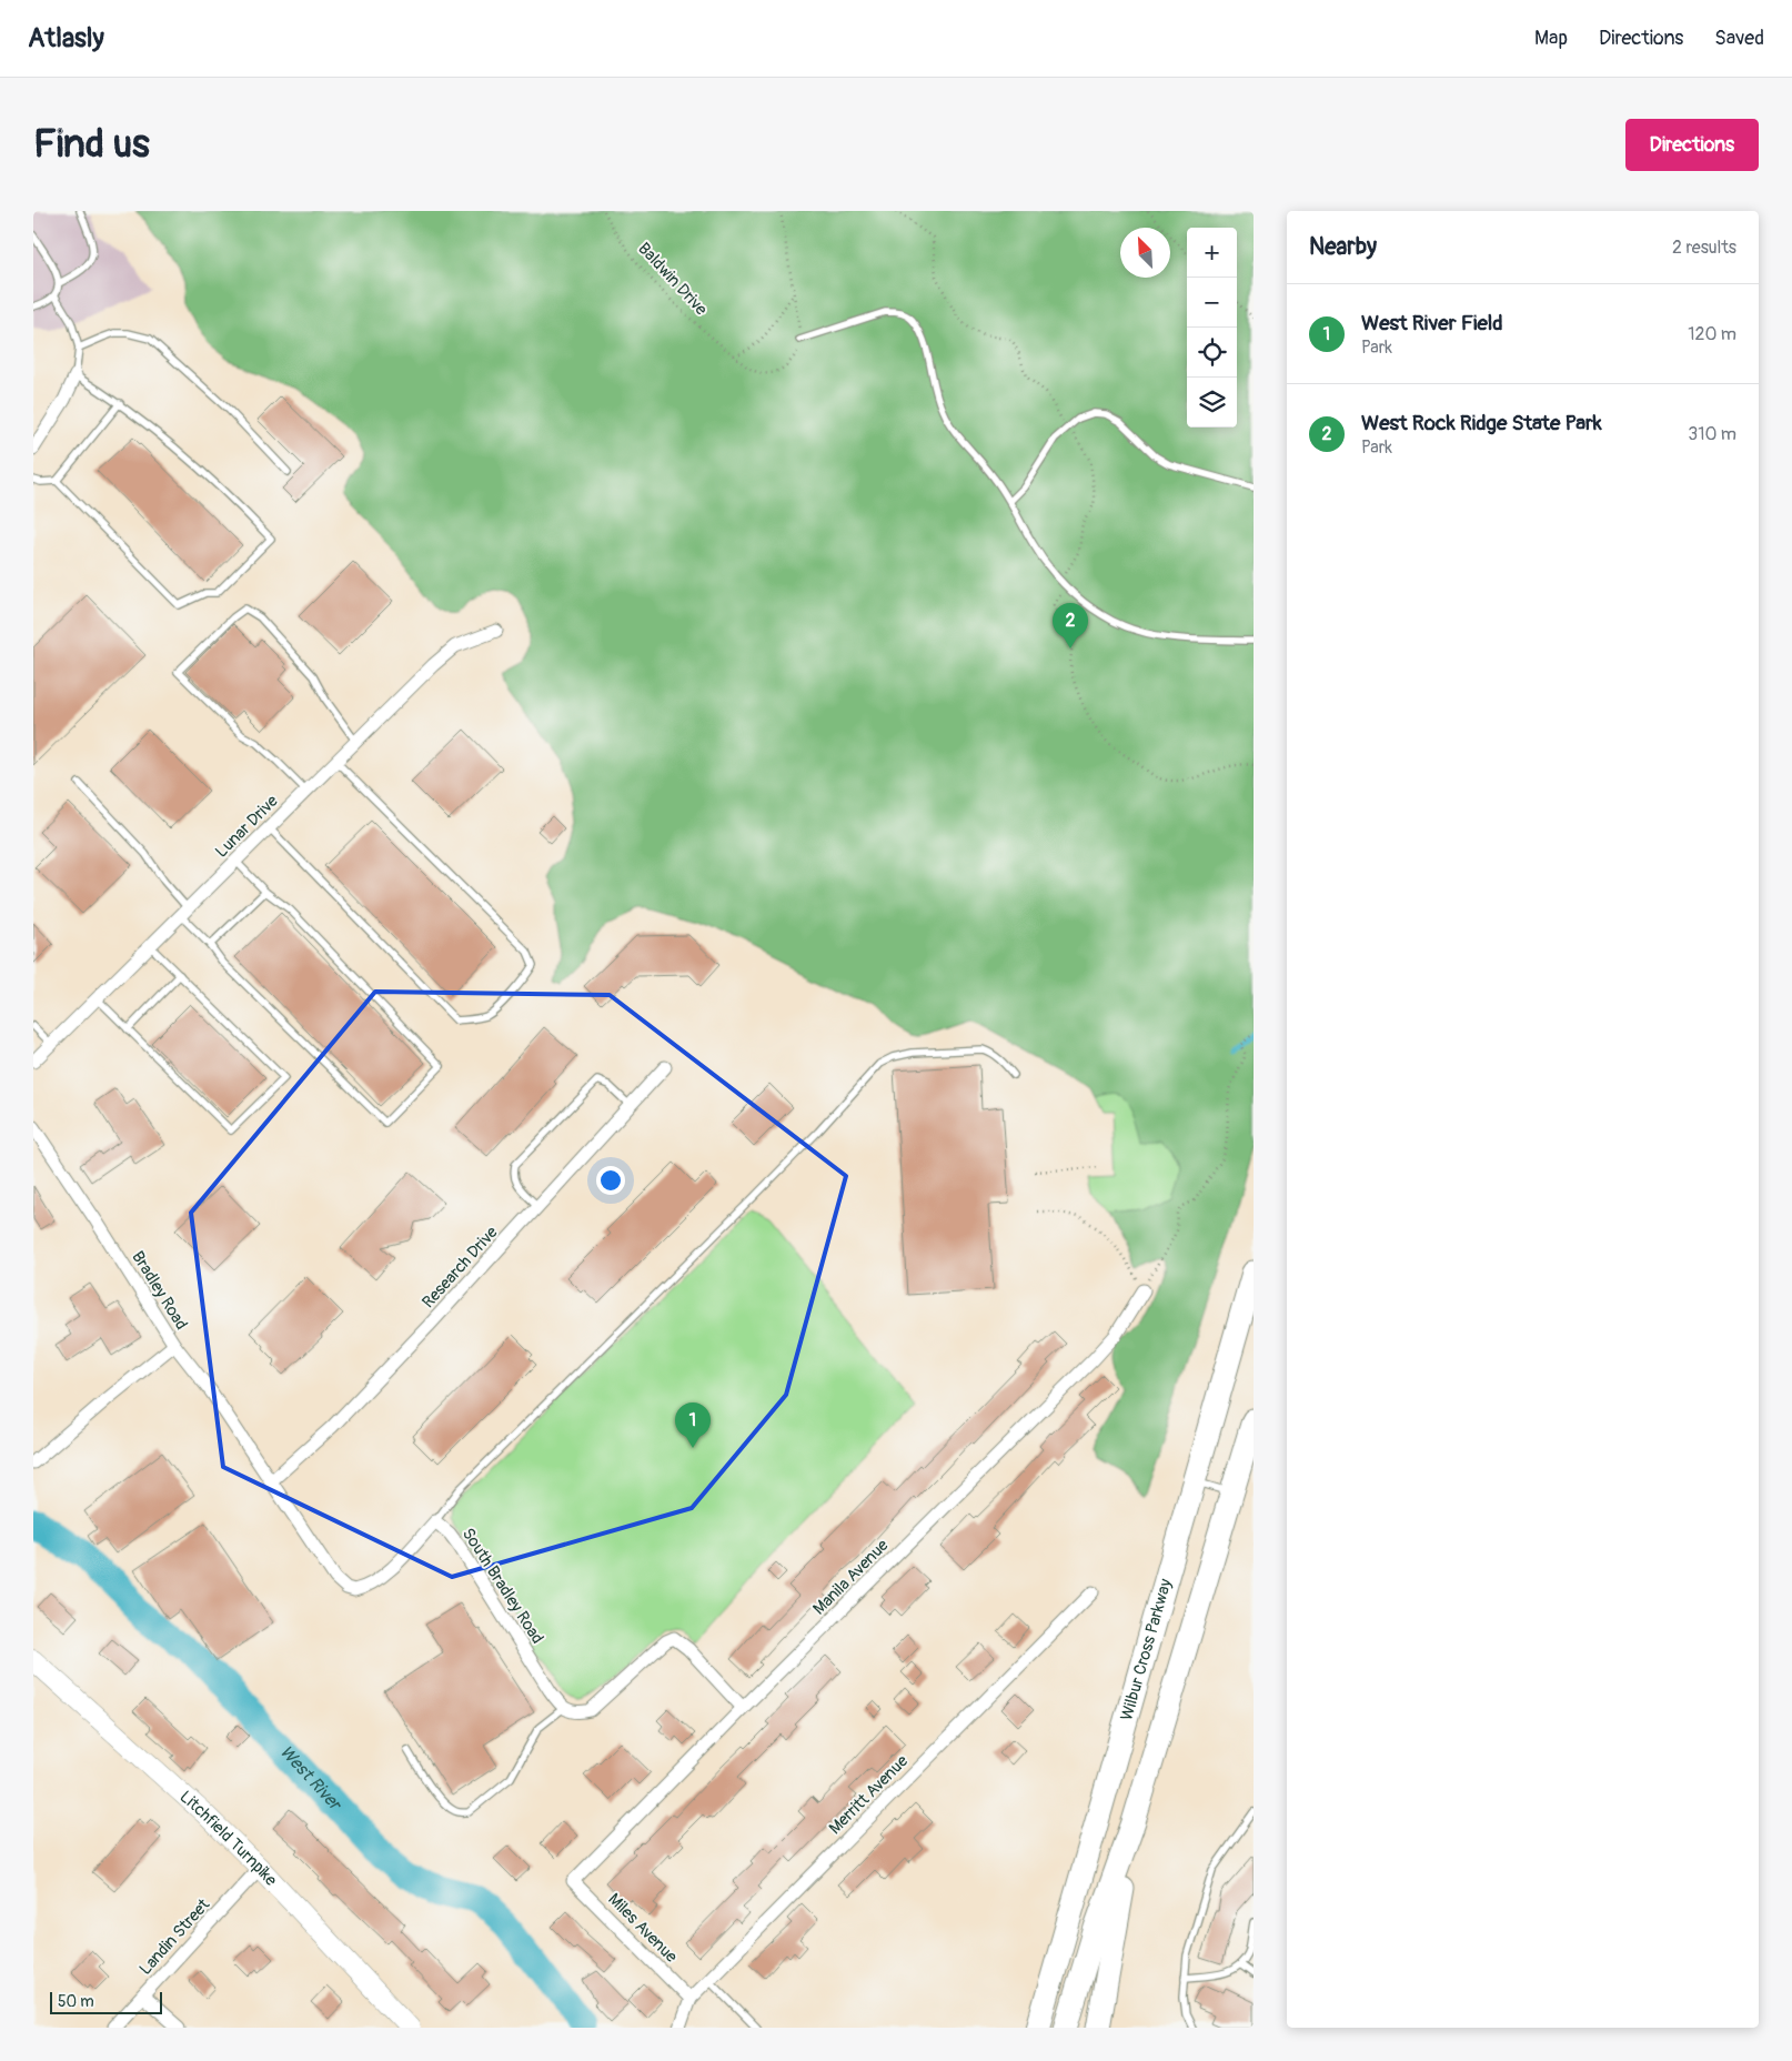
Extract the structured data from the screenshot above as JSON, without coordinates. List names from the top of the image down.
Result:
{
  "streets": {
    "highway": ["Wilbur Cross Parkway"],
    "main road": ["Litchfield Turnpike"],
    "street": [
      "Lunar Drive",
      "Research Drive",
      "Bradley Road",
      "Manila Avenue",
      "South Bradley Road",
      "Merritt Avenue",
      "Miles Avenue",
      "Landin Street"
    ],
    "path": ["Baldwin Drive"]
  },
  "crossings": [
    ["Manila Avenue", "Miles Avenue"],
    ["Merritt Avenue", "Miles Avenue"],
    ["Litchfield Turnpike", "Landin Street"]
  ],
  "water": ["West River"],
  "scale_bar": "50 m",
  "north": "top left",
  "page": {
    "header": "Atlasly",
    "nav": ["Map", "Directions", "Saved"],
    "buttons": "Directions",
    "title": "Find us",
    "heading": ["Nearby", "2 results"],
    "map_buttons": ["+", "−"],
    "list": [
      {
        "mark": "1",
        "name": "West River Field",
        "note": "Park",
        "value": "120 m"
      },
      {
        "mark": "2",
        "name": "West Rock Ridge State Park",
        "note": "Park",
        "value": "310 m"
      }
    ],
    "pins": ["2", "1"],
    "scale": "50 m"
  }
}
